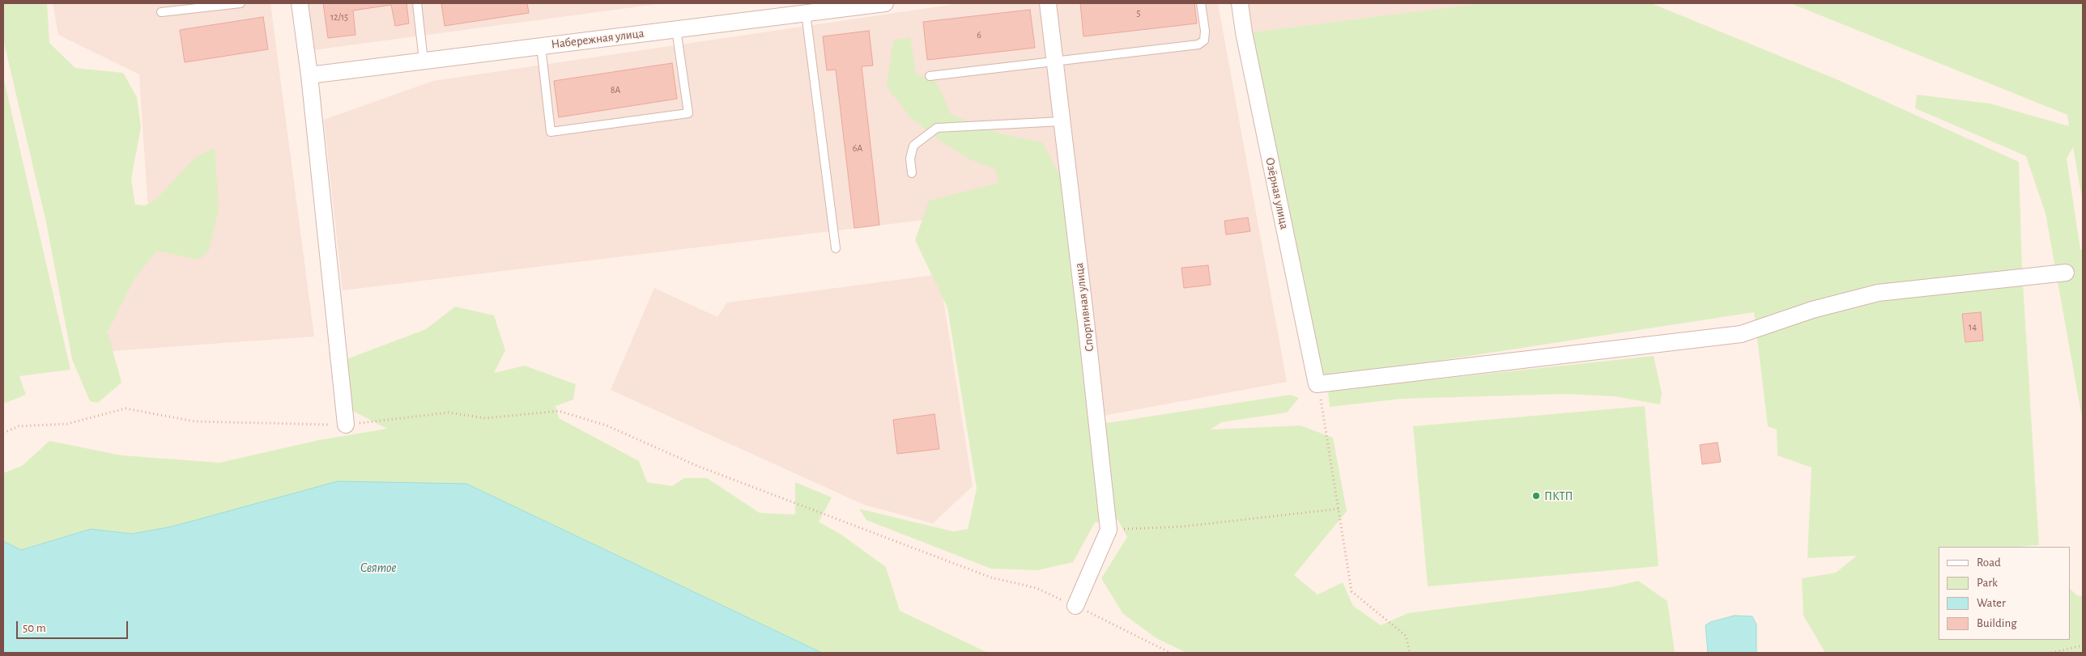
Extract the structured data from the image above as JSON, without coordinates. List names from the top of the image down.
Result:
{
  "streets": {
    "street": ["Набережная улица", "Озёрная улица", "Спортивная улица"]
  },
  "water": ["Святое"],
  "places": ["ПКТП"],
  "house_numbers": [
    "5",
    "12/15",
    "6",
    "8А",
    "6А",
    "14"
  ],
  "legend": [
    "Road",
    "Park",
    "Water",
    "Building"
  ],
  "scale_bar": "50 m"
}
